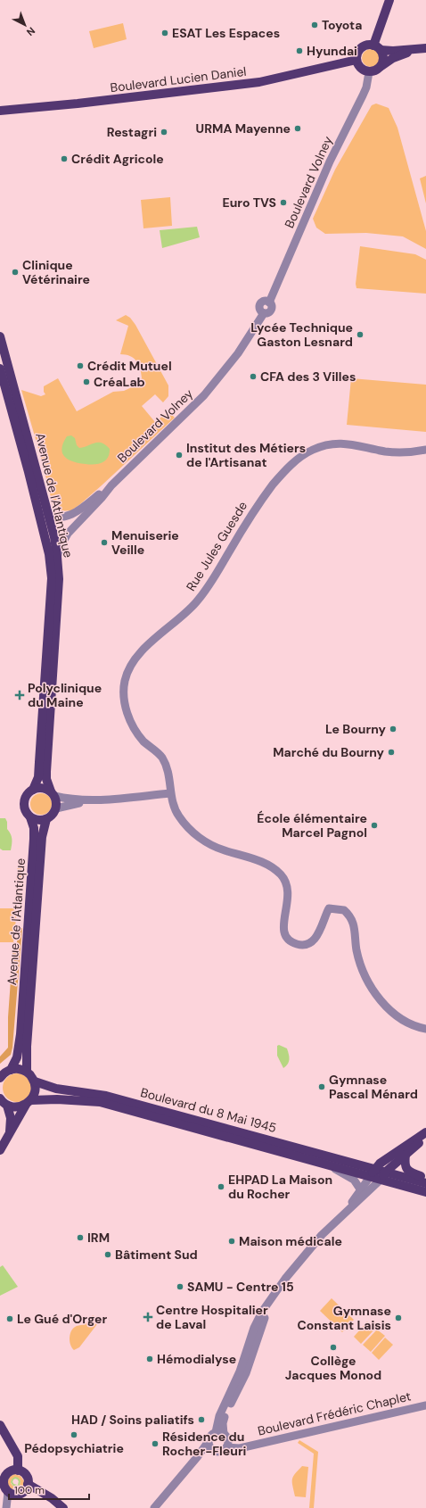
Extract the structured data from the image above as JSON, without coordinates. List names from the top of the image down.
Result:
{
  "streets": {
    "main road": ["Boulevard Lucien Daniel", "Avenue de l'Atlantique", "Boulevard du 8 Mai 1945"],
    "street": ["Boulevard Volney", "Rue Jules Guesde", "Boulevard Frédéric Chaplet"]
  },
  "crossings": [
    ["Boulevard Lucien Daniel", "Boulevard Volney"],
    ["Boulevard Volney", "Avenue de l'Atlantique"]
  ],
  "places": {
    "other": [
      "Toyota",
      "ESAT Les Espaces",
      "Hyundai",
      "URMA Mayenne",
      "Restagri",
      "Crédit Agricole",
      "Euro TVS",
      "Clinique Vétérinaire",
      "Lycée Technique Gaston Lesnard",
      "Crédit Mutuel",
      "CFA des 3 Villes",
      "CréaLab",
      "Institut des Métiers de l'Artisanat",
      "Menuiserie Veille",
      "Le Bourny",
      "Marché du Bourny",
      "École élémentaire Marcel Pagnol",
      "Gymnase Pascal Ménard",
      "EHPAD La Maison du Rocher",
      "IRM",
      "Maison médicale",
      "Bâtiment Sud",
      "SAMU - Centre 15",
      "Gymnase Constant Laisis",
      "Le Gué d'Orger",
      "Collège Jacques Monod",
      "Hémodialyse",
      "HAD / Soins paliatifs",
      "Pédopsychiatrie",
      "Résidence du Rocher-Fleuri"
    ],
    "health": ["Polyclinique du Maine", "Centre Hospitalier de Laval"]
  },
  "scale_bar": "100 m",
  "north": "bottom right"
}
